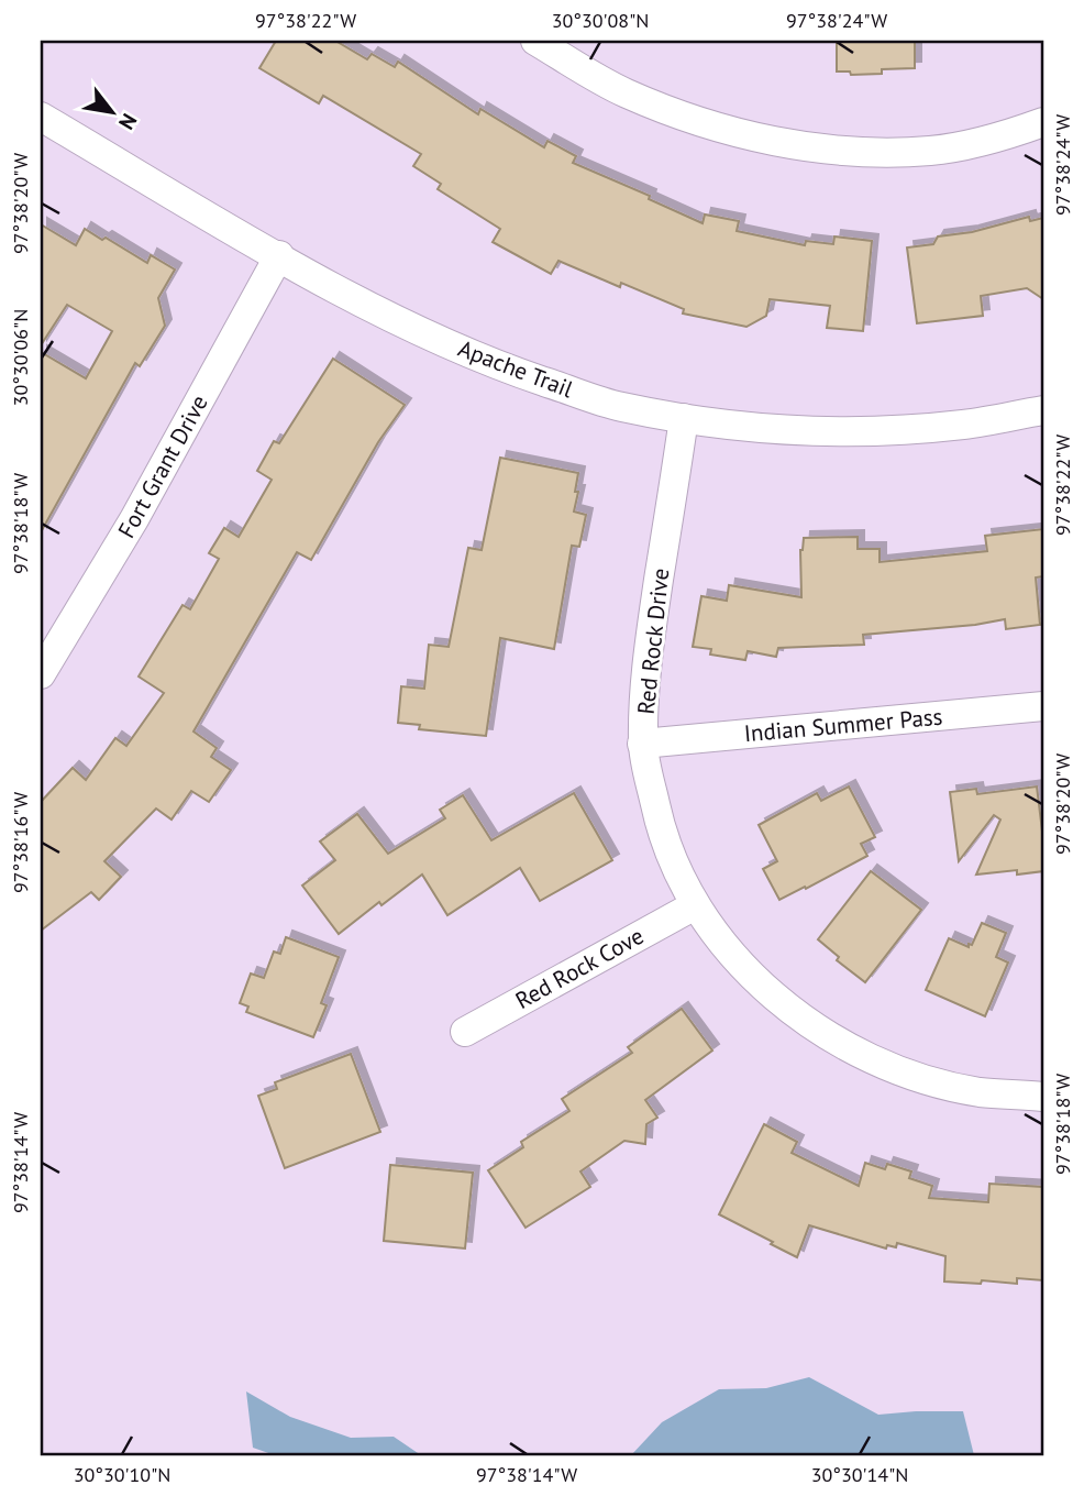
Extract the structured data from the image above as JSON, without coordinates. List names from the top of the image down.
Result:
{
  "streets": {
    "street": [
      "Apache Trail",
      "Fort Grant Drive",
      "Red Rock Drive",
      "Indian Summer Pass",
      "Red Rock Cove"
    ]
  },
  "crossings": [
    ["Apache Trail", "Fort Grant Drive"],
    ["Apache Trail", "Red Rock Drive"],
    ["Red Rock Drive", "Indian Summer Pass"],
    ["Red Rock Drive", "Red Rock Cove"]
  ],
  "north": "bottom right",
  "coordinates": [
    "97°38'22\"W",
    "30°30'08\"N",
    "97°38'24\"W",
    "97°38'20\"W",
    "30°30'06\"N",
    "97°38'18\"W",
    "97°38'16\"W",
    "97°38'14\"W",
    "30°30'10\"N",
    "30°30'14\"N"
  ]
}
